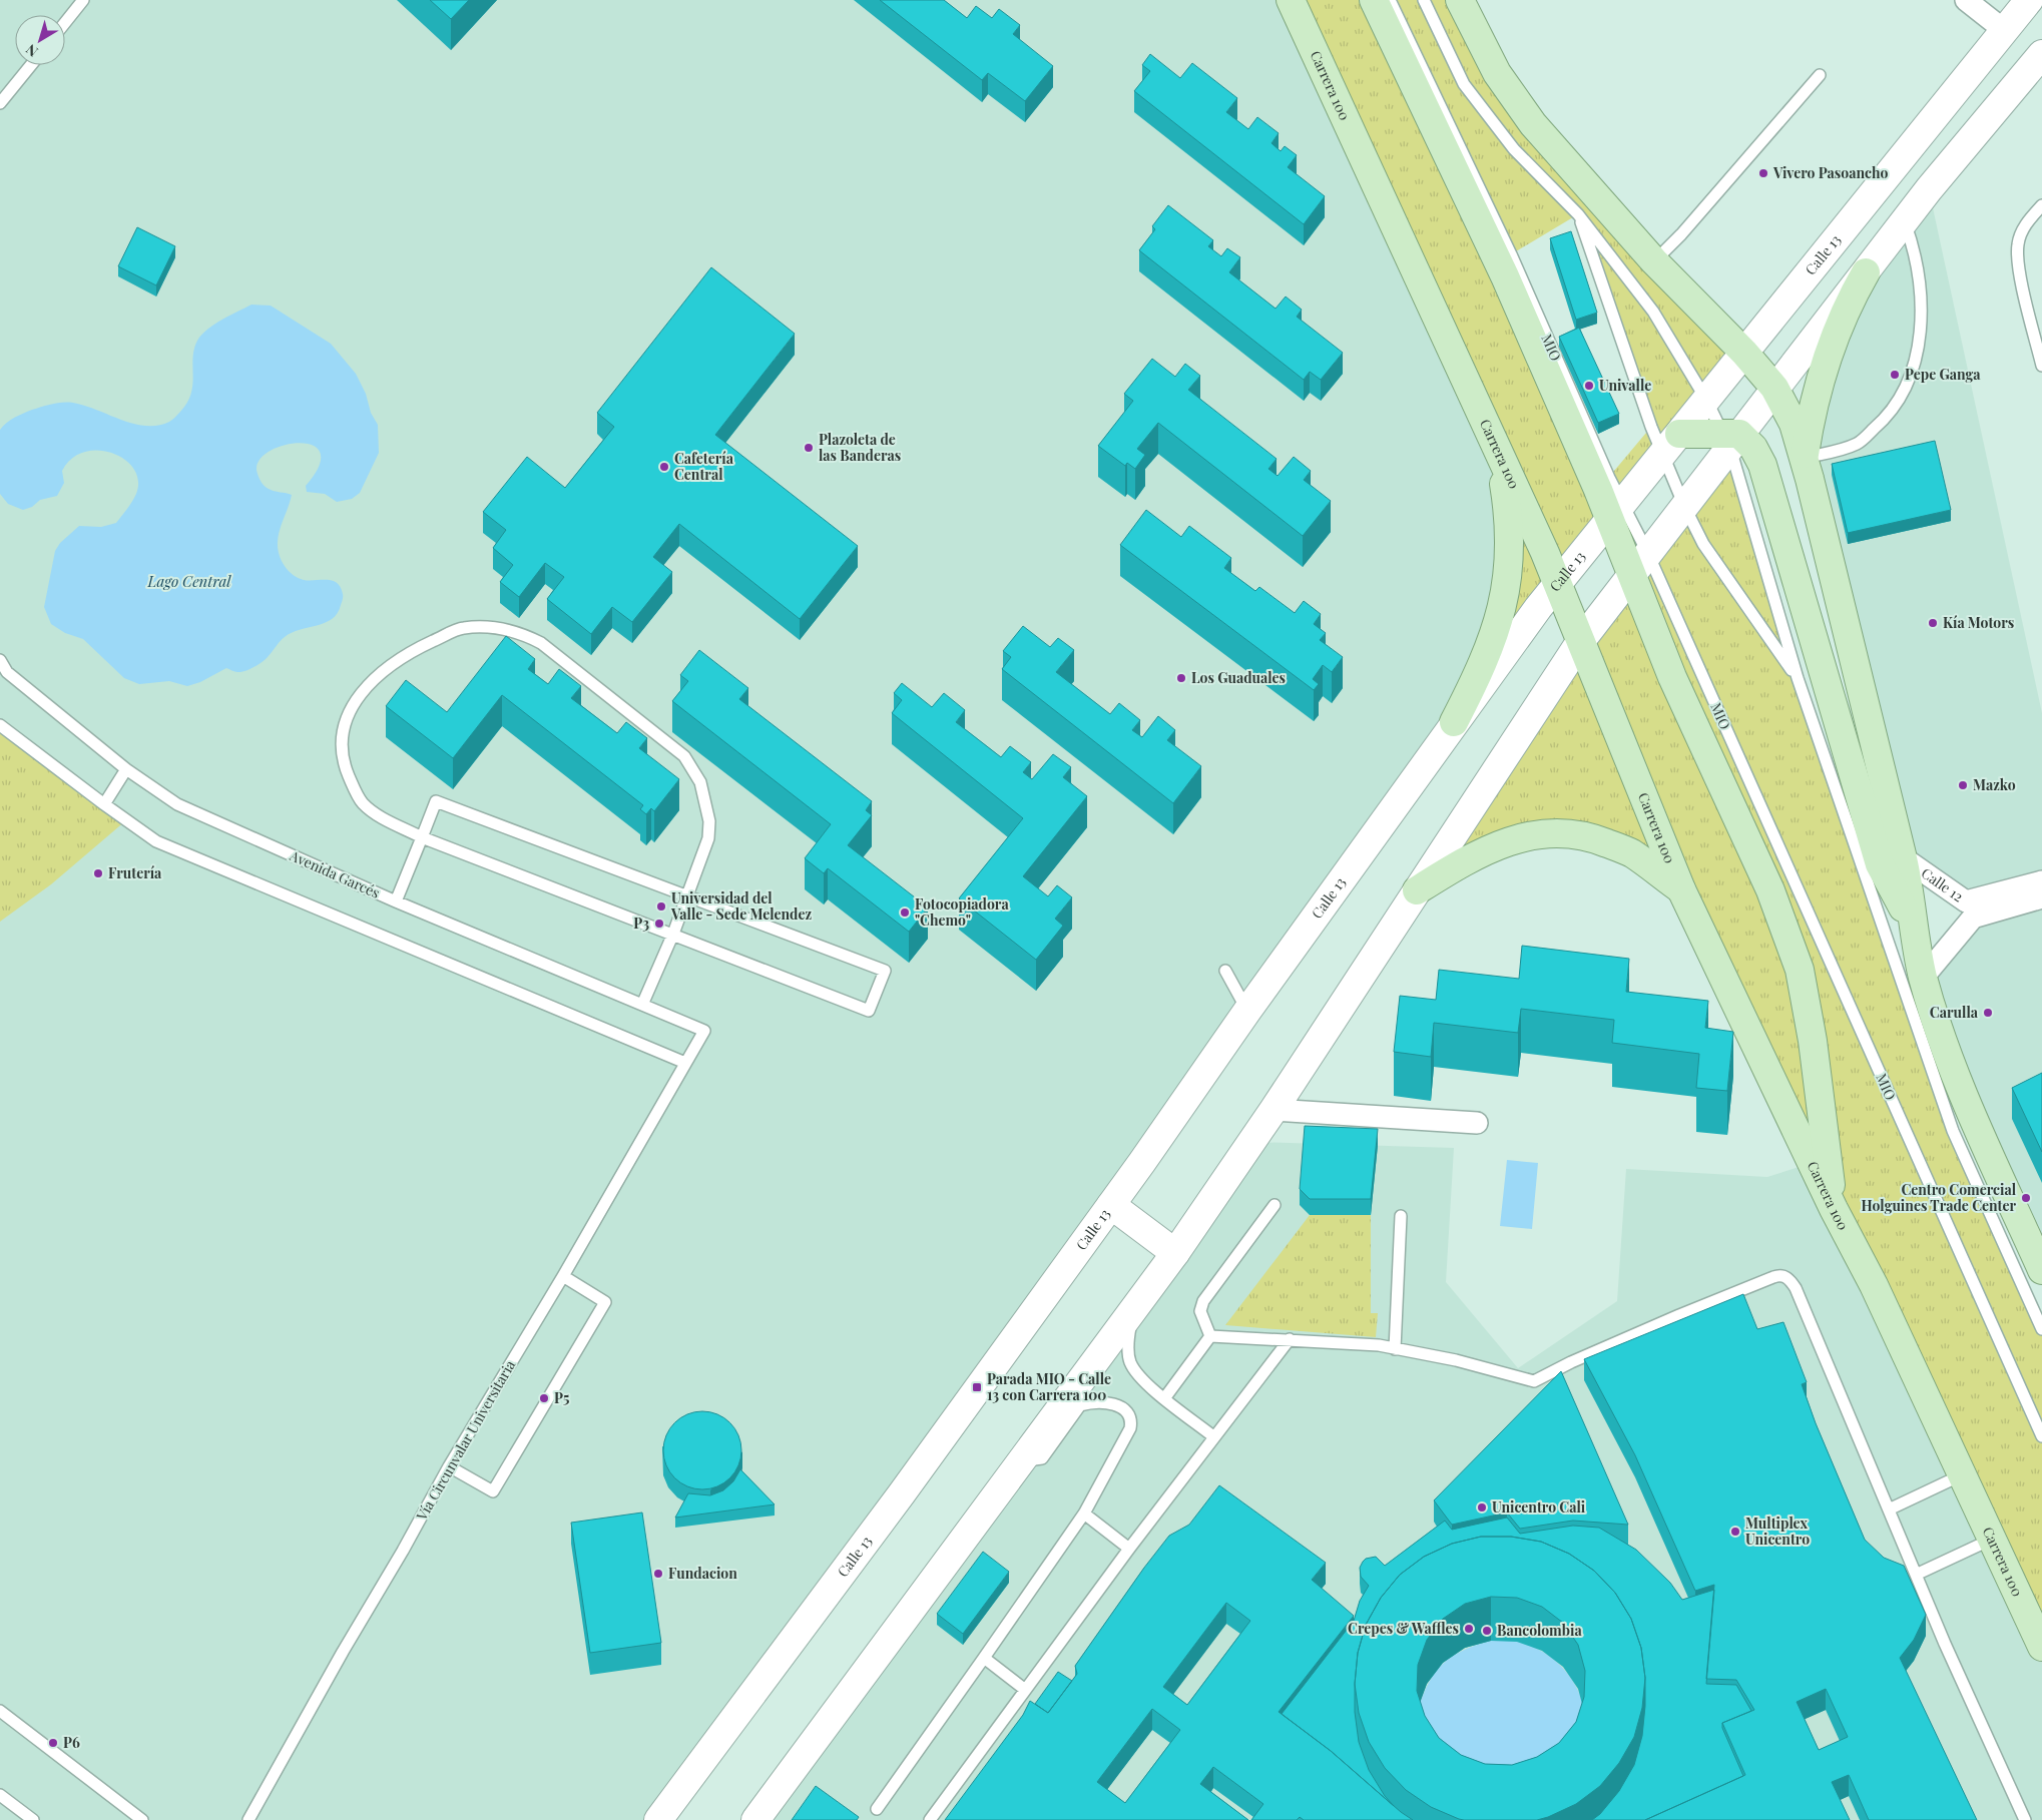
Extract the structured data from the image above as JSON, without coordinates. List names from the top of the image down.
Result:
{
  "streets": {
    "main road": ["Carrera 100", "Calle 13"],
    "street": ["Calle 12"],
    "lane": ["MIO", "Avenida Garcés", "Vía Circunvalar Universitaria"]
  },
  "crossings": [
    ["Carrera 100", "Calle 13"],
    ["Calle 13", "MIO"],
    ["Avenida Garcés", "Vía Circunvalar Universitaria"]
  ],
  "water": ["Lago Central"],
  "places": {
    "other": [
      "Vivero Pasoancho",
      "Pepe Ganga",
      "Univalle",
      "Plazoleta de las Banderas",
      "Cafetería Central",
      "Kía Motors",
      "Los Guaduales",
      "Mazko",
      "Frutería",
      "Universidad del Valle - Sede Melendez",
      "Fotocopiadora \"Chemo\"",
      "P3",
      "Carulla",
      "Centro Comercial Holguines Trade Center",
      "P5",
      "Unicentro Cali",
      "Multiplex Unicentro",
      "Fundacion",
      "Crepes & Waffles",
      "Bancolombia",
      "P6"
    ],
    "transit": ["Parada MIO - Calle 13 con Carrera 100"]
  },
  "north": "bottom left"
}
